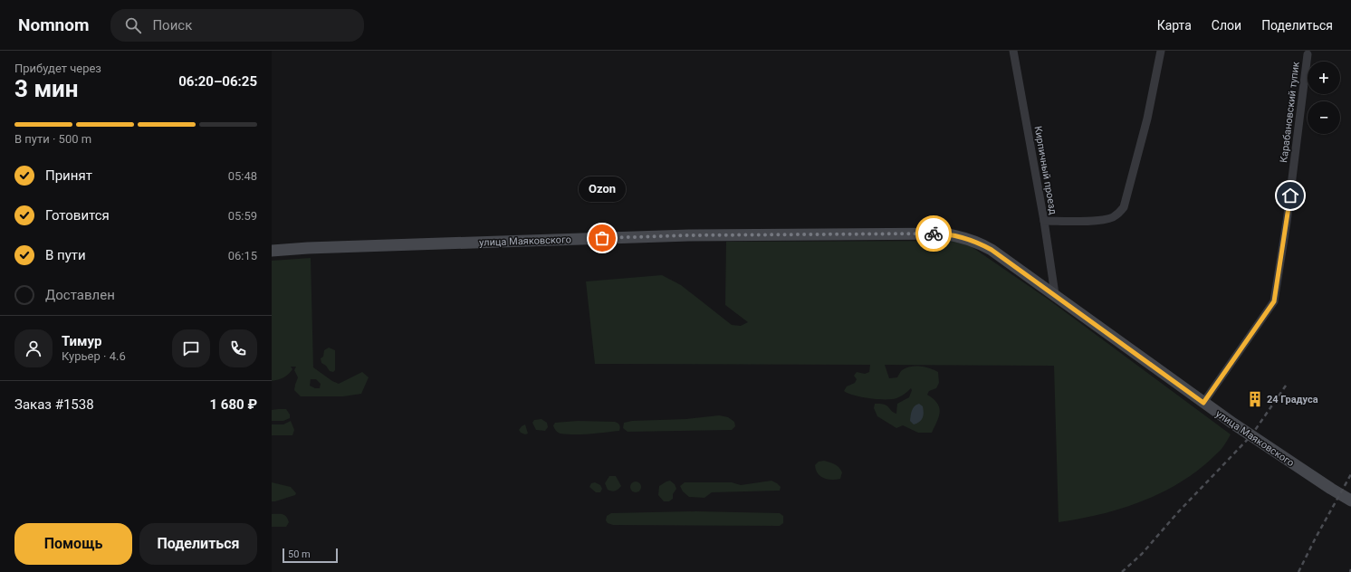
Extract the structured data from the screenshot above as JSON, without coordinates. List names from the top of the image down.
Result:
{
  "streets": {
    "street": ["Карабановский тупик", "Кирпичный проезд", "улица Маяковского"]
  },
  "crossings": [
    ["Карабановский тупик", "улица Маяковского"],
    ["Кирпичный проезд", "улица Маяковского"]
  ],
  "places": {
    "other": ["Ozon"],
    "building": ["24 Градуса"]
  },
  "scale_bar": "50 m",
  "page": {
    "header": "Nomnom",
    "search": "Поиск",
    "nav": ["Карта", "Слои", "Поделиться"],
    "heading": ["3 мин", "Прибудет через", "06:20–06:25"],
    "panel": [
      "Тимур",
      "Курьер · 4.6",
      "Заказ #1538",
      "1 680 ₽"
    ],
    "map_buttons": ["+", "−"],
    "bar": "В пути · 500 m",
    "list": [
      ["Принят", "05:48"],
      ["Готовится", "05:59"],
      ["В пути", "06:15"],
      "Доставлен"
    ],
    "bubble": "Ozon",
    "buttons": ["Помощь", "Поделиться"],
    "scale": "50 m"
  }
}
